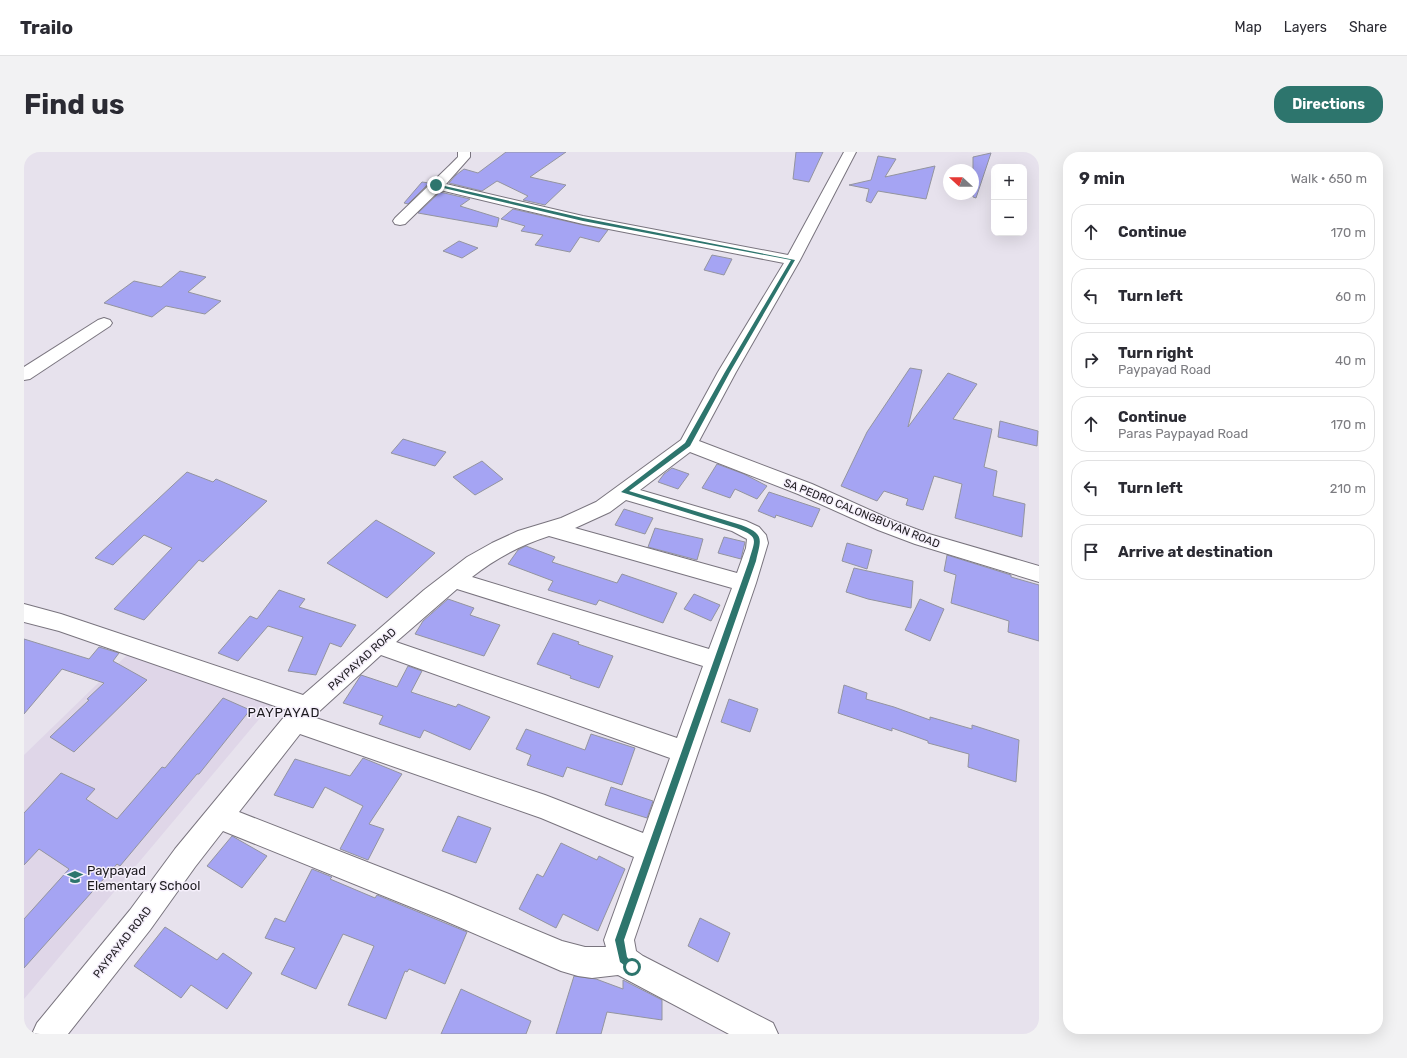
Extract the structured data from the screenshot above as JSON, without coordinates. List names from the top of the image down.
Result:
{
  "streets": {
    "street": ["SA PEDRO CALONGBUYAN ROAD", "PAYPAYAD ROAD"]
  },
  "crossings": [
    ["SA PEDRO CALONGBUYAN ROAD", "PAYPAYAD ROAD"]
  ],
  "districts": ["PAYPAYAD"],
  "places": {
    "school or university": ["Paypayad Elementary School"]
  },
  "north": "left",
  "page": {
    "header": "Trailo",
    "nav": ["Map", "Layers", "Share"],
    "buttons": "Directions",
    "title": "Find us",
    "heading": ["9 min", "Walk · 650 m"],
    "map_buttons": ["+", "−"],
    "list": [
      ["Continue", "170 m"],
      ["Turn left", "60 m"],
      ["Turn right", "Paypayad Road", "40 m"],
      ["Continue", "Paras Paypayad Road", "170 m"],
      ["Turn left", "210 m"],
      "Arrive at destination"
    ]
  }
}
